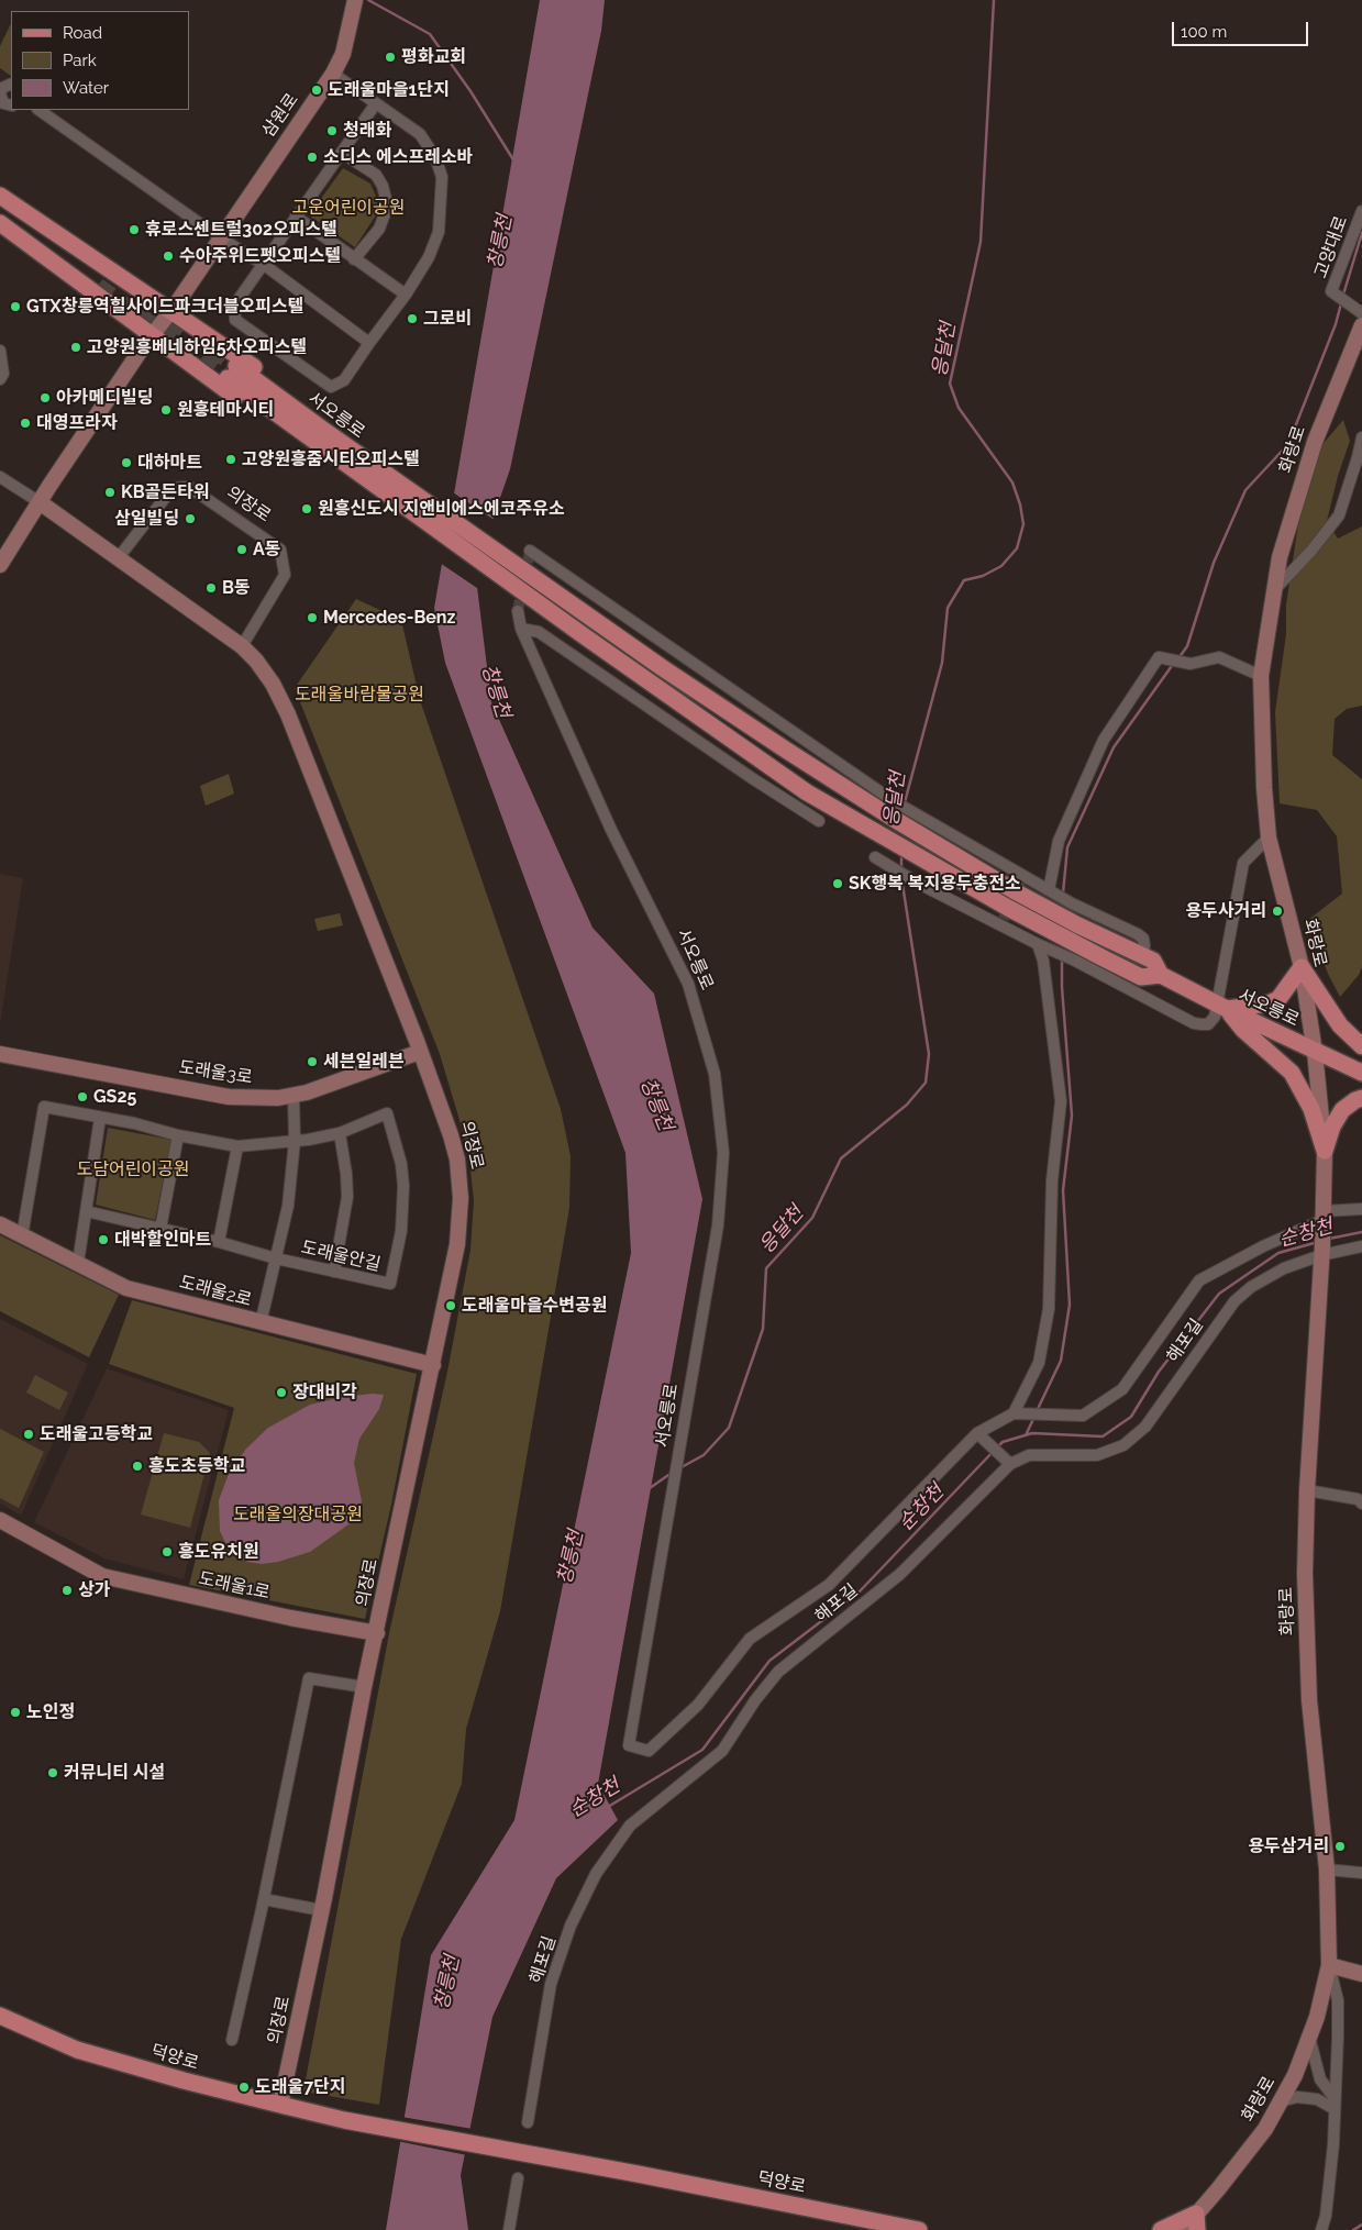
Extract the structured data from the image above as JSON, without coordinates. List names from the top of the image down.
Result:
{
  "streets": {
    "main road": ["서오릉로", "덕양로"],
    "street": [
      "삼원로",
      "고양대로",
      "화랑로",
      "의장로",
      "도래울3로",
      "도래울안길",
      "도래울2로",
      "해포길",
      "도래울1로"
    ]
  },
  "crossings": [
    ["삼원로", "의장로"],
    ["서오릉로", "화랑로"],
    ["화랑로", "해포길"],
    ["의장로", "도래울3로"],
    ["의장로", "도래울2로"],
    ["의장로", "도래울1로"],
    ["의장로", "덕양로"],
    ["도래울3로", "도래울안길"],
    ["도래울안길", "도래울2로"]
  ],
  "water": ["창릉천", "응달천", "순창천"],
  "parks": [
    "고운어린이공원",
    "도래울바람물공원",
    "도담어린이공원",
    "도래울의장대공원"
  ],
  "places": [
    "평화교회",
    "도래울마을1단지",
    "청래화",
    "소디스 에스프레소바",
    "휴로스센트럴302오피스텔",
    "수아주위드펫오피스텔",
    "GTX창릉역힐사이드파크더블오피스텔",
    "그로비",
    "고양원흥베네하임5차오피스텔",
    "아카메디빌딩",
    "원흥테마시티",
    "대영프라자",
    "고양원흥줌시티오피스텔",
    "대하마트",
    "KB골든타워",
    "원흥신도시 지앤비에스에코주유소",
    "삼일빌딩",
    "A동",
    "B동",
    "Mercedes-Benz",
    "SK행복 복지용두충전소",
    "용두사거리",
    "세븐일레븐",
    "GS25",
    "대박할인마트",
    "도래울마을수변공원",
    "장대비각",
    "도래울고등학교",
    "흥도초등학교",
    "흥도유치원",
    "상가",
    "노인정",
    "커뮤니티 시설",
    "용두삼거리",
    "도래울7단지"
  ],
  "legend": ["Road", "Park", "Water"],
  "scale_bar": "100 m"
}
